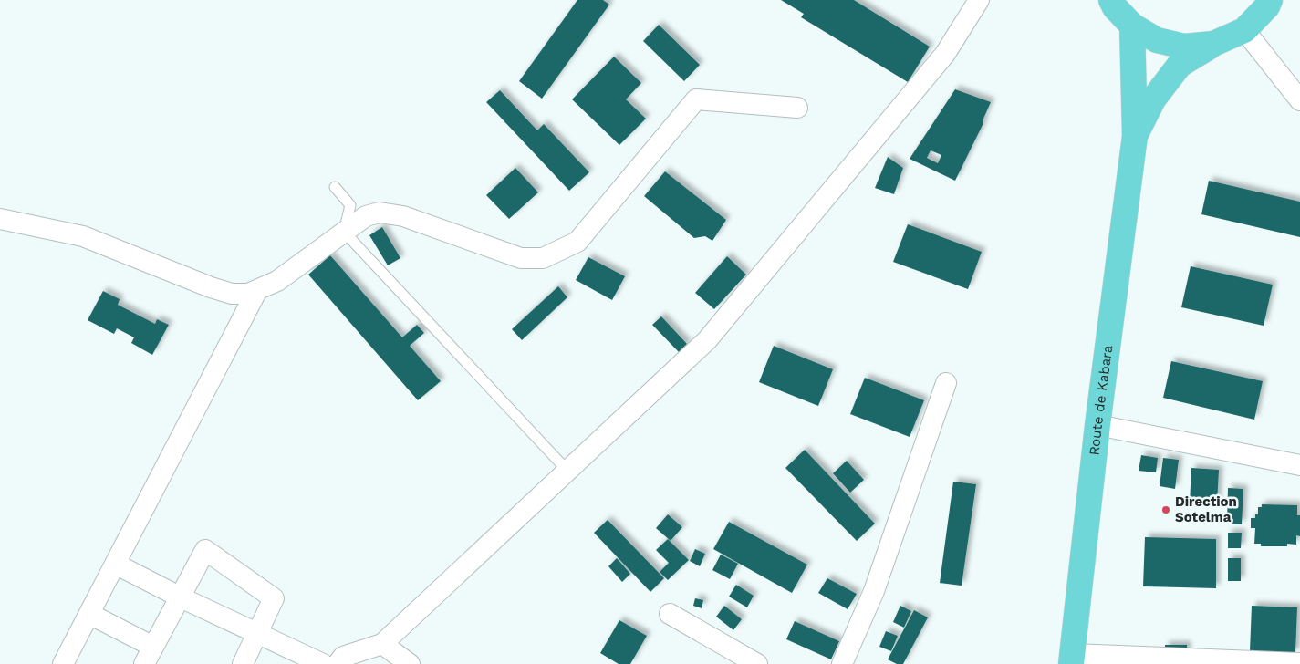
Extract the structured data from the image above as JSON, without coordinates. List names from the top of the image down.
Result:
{
  "streets": {
    "main road": ["Route de Kabara"]
  },
  "places": ["Direction Sotelma"]
}
